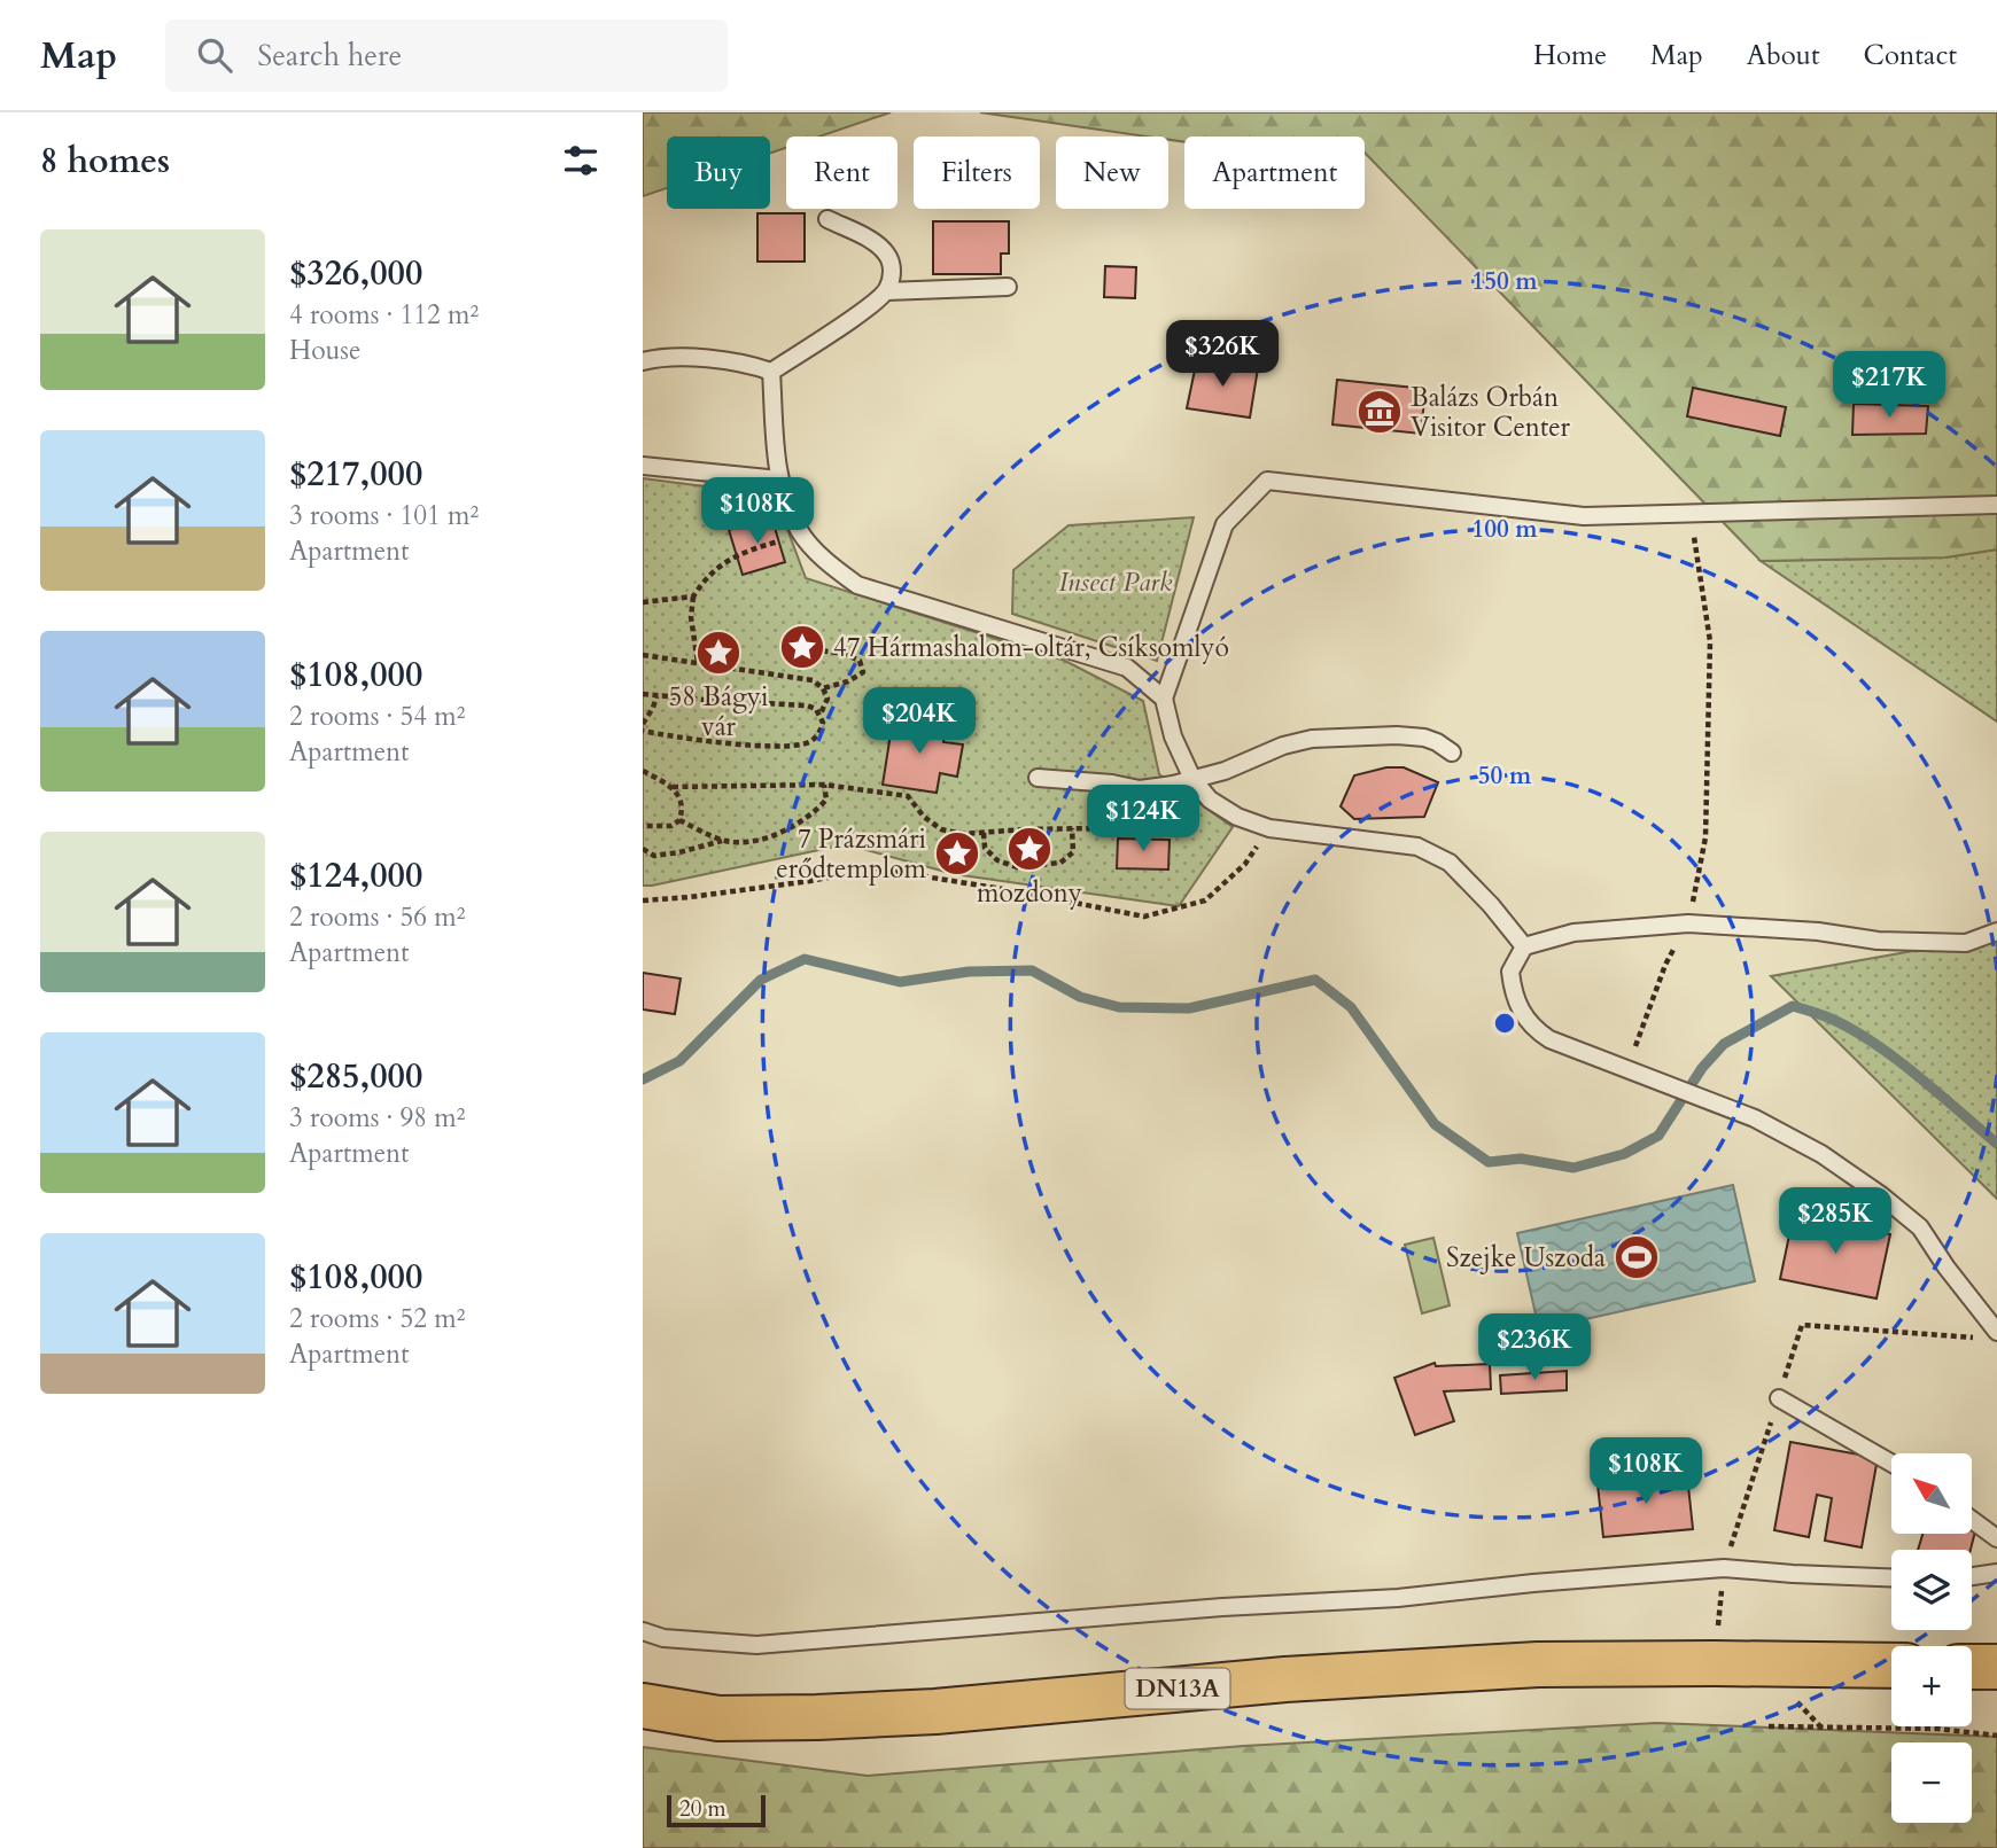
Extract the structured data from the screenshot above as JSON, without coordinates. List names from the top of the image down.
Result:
{
  "streets": {
    "main road": ["DN13A"]
  },
  "parks": ["Insect Park"],
  "places": {
    "museum": ["Balázs Orbán Visitor Center"],
    "place": [
      "47 Hármashalom-oltár, Csíksomlyó",
      "58 Bágyi vár",
      "mozdony",
      "7 Prázsmári erődtemplom"
    ],
    "sports": ["Szejke Uszoda"]
  },
  "scale_bar": "20 m",
  "north": "top left",
  "page": {
    "header": "Map",
    "search": "Search here",
    "nav": [
      "Home",
      "Map",
      "About",
      "Contact"
    ],
    "heading": "8 homes",
    "chip": [
      "Buy",
      "Rent",
      "Filters",
      "New",
      "Apartment"
    ],
    "list": [
      {
        "name": "$326,000",
        "note": "4 rooms · 112 m² · House"
      },
      {
        "name": "$217,000",
        "note": "3 rooms · 101 m² · Apartment"
      },
      {
        "name": "$108,000",
        "note": "2 rooms · 54 m² · Apartment"
      },
      {
        "name": "$124,000",
        "note": "2 rooms · 56 m² · Apartment"
      },
      {
        "name": "$285,000",
        "note": "3 rooms · 98 m² · Apartment"
      },
      {
        "name": "$108,000",
        "note": "2 rooms · 52 m² · Apartment"
      }
    ],
    "price": [
      "$326K",
      "$217K",
      "$108K",
      "$204K",
      "$124K",
      "$285K",
      "$236K",
      "$108K"
    ],
    "map_buttons": ["+", "−"],
    "scale": "20 m"
  },
  "rings": ["150 m", "100 m", "50 m"]
}
